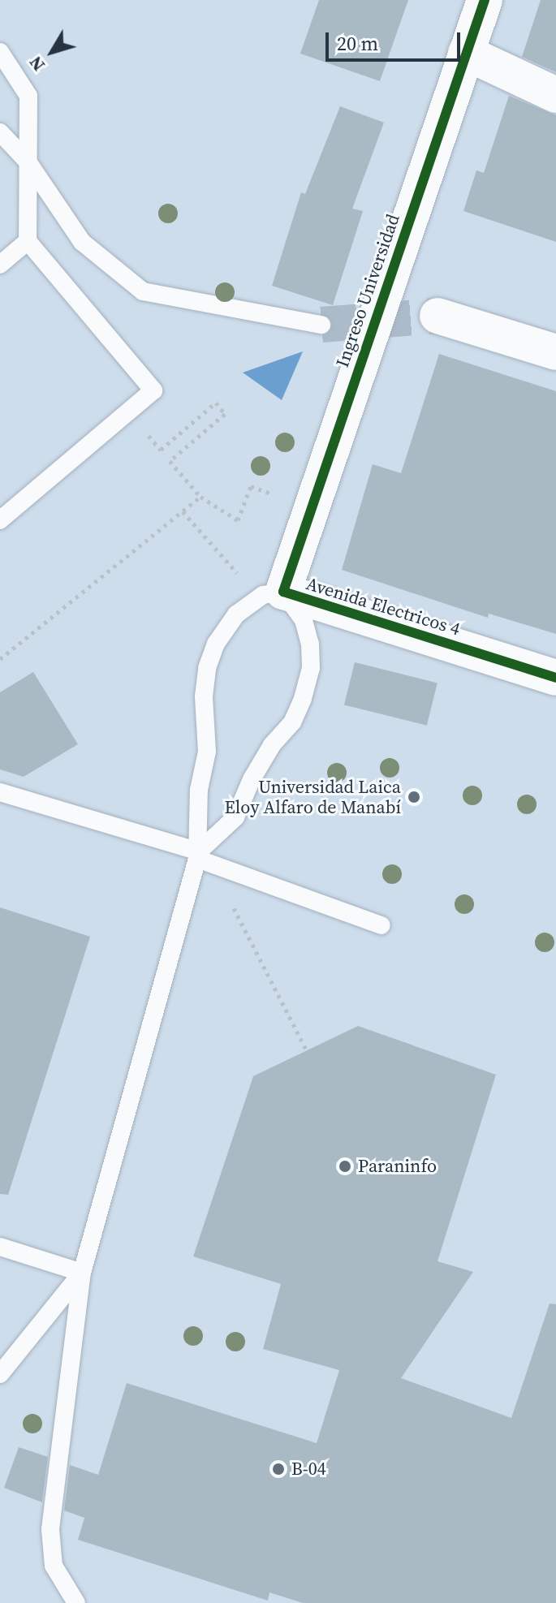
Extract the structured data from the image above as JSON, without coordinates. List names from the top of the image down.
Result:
{
  "streets": {
    "street": ["Ingreso Universidad", "Avenida Electricos 4"]
  },
  "crossings": [
    ["Ingreso Universidad", "Avenida Electricos 4"]
  ],
  "places": ["Universidad Laica Eloy Alfaro de Manabí", "Paraninfo", "B-04"],
  "scale_bar": "20 m",
  "north": "bottom left"
}
